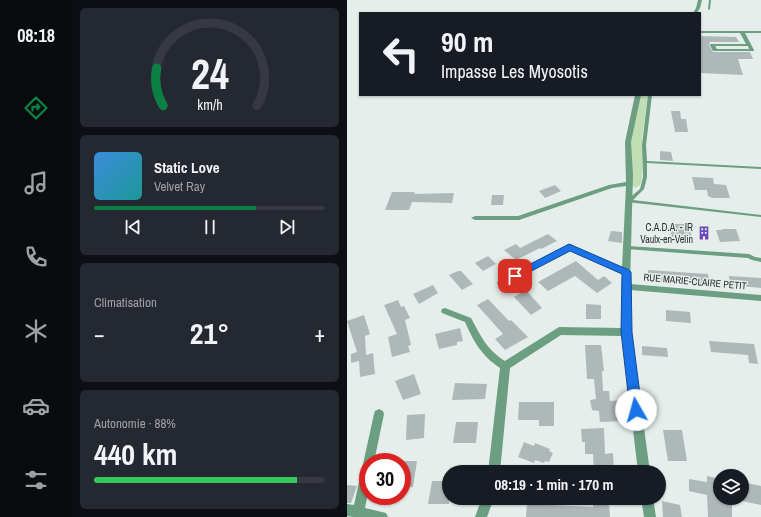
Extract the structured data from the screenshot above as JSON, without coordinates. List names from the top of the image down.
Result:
{
  "streets": {
    "street": ["RUE MARIE-CLAIRE PETIT"]
  },
  "places": {
    "building": ["C.A.D.A. - IR Vaulx-en-Velin"]
  },
  "page": {
    "tabs": "08:18",
    "turn": ["90 m", "Impasse Les Myosotis"],
    "song": ["Static Love", "Velvet Ray"],
    "tile": [
      "Climatisation",
      ["Autonomie · 88%", "440 km"]
    ],
    "heat": ["−", "21°", "+"],
    "limit": "30",
    "trip": "08:19 · 1 min · 170 m",
    "gauge": ["24", "km/h"]
  }
}
